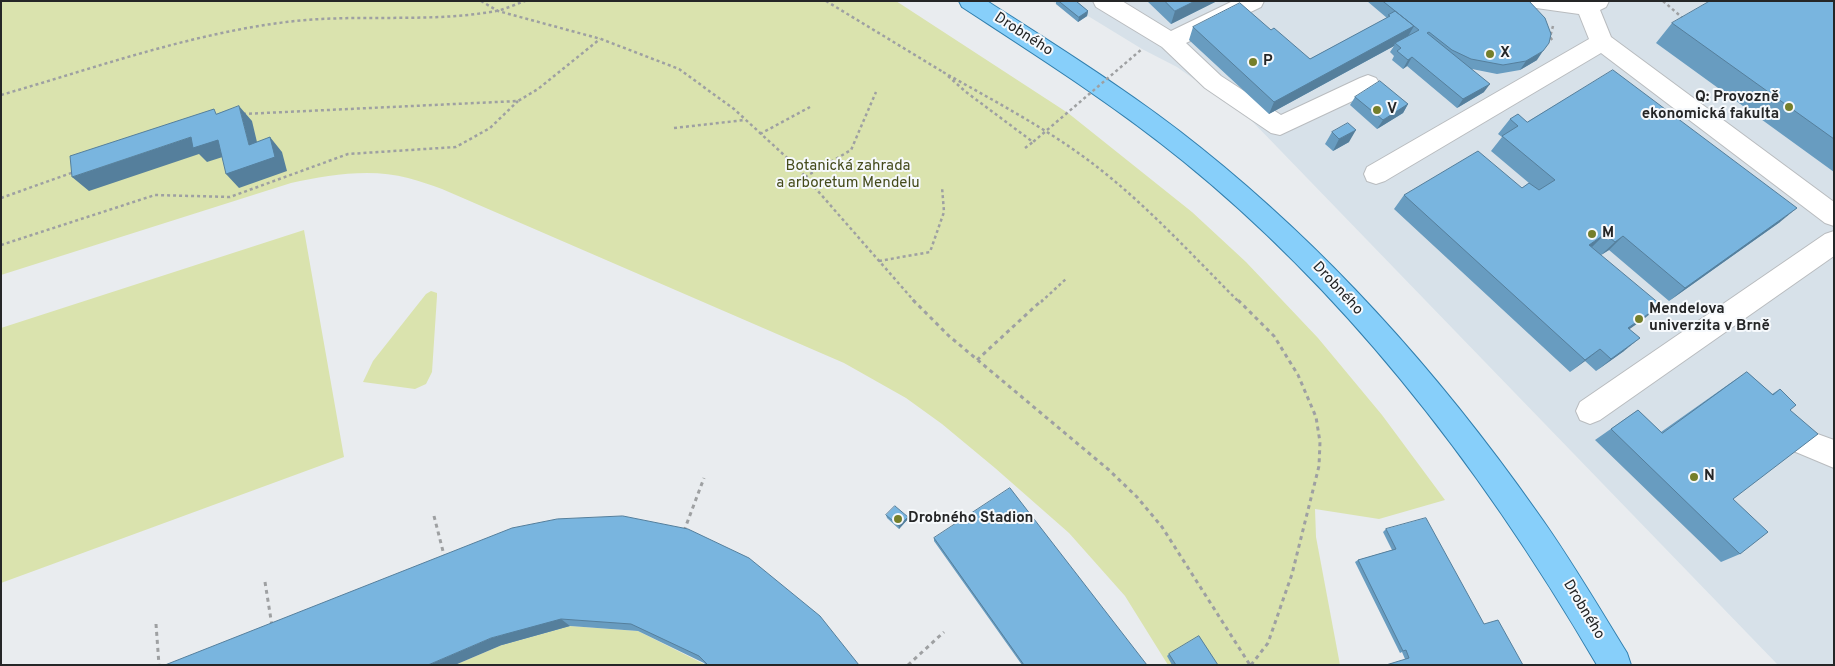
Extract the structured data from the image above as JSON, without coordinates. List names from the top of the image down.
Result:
{
  "streets": {
    "main road": ["Drobného"]
  },
  "parks": ["Botanická zahrada a arboretum Mendelu"],
  "places": [
    "X",
    "P",
    "Q: Provozně ekonomická fakulta",
    "V",
    "M",
    "Mendelova univerzita v Brně",
    "N",
    "Drobného Stadion"
  ]
}
